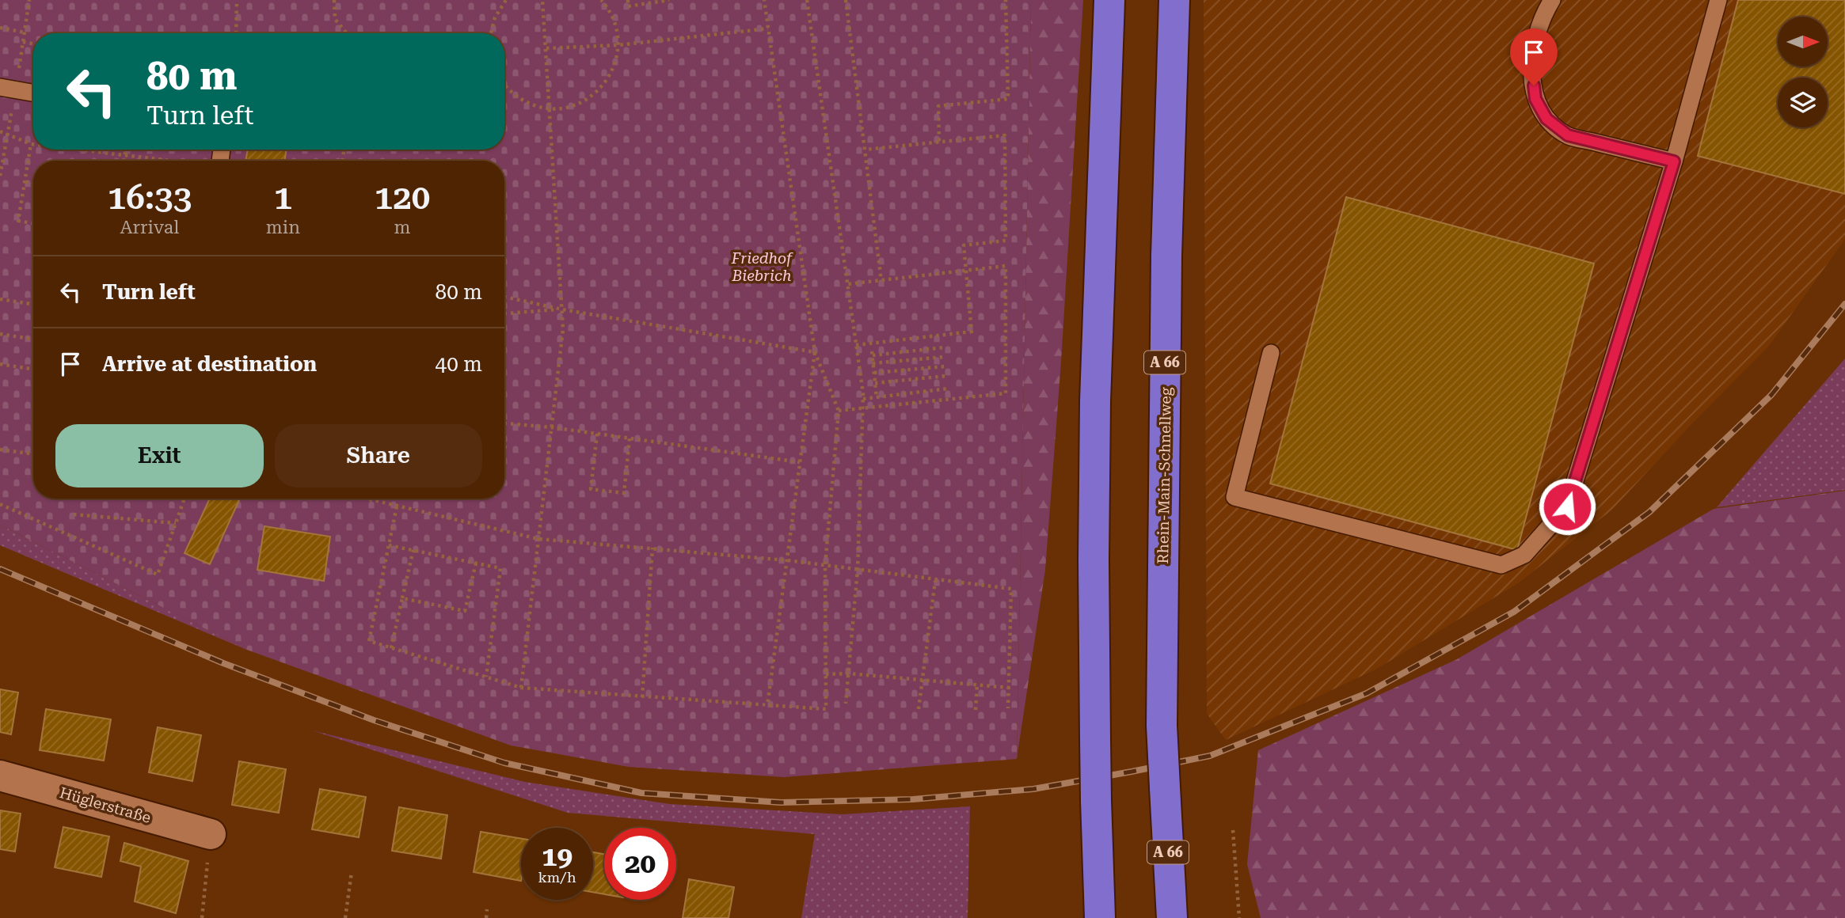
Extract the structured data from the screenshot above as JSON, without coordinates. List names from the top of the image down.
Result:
{
  "streets": {
    "highway": ["A 66", "Rhein-Main-Schnellweg"],
    "street": ["Hüglerstraße"]
  },
  "parks": ["Friedhof Biebrich"],
  "north": "right",
  "page": {
    "turn": ["80 m", "Turn left"],
    "eta": [
      "16:33",
      "Arrival",
      "1",
      "min",
      "120",
      "m"
    ],
    "list": [
      {
        "name": "Turn left",
        "value": "80 m"
      },
      {
        "name": "Arrive at destination",
        "value": "40 m"
      }
    ],
    "buttons": ["Exit", "Share"],
    "speed": "19 km/h",
    "limit": "20"
  }
}
